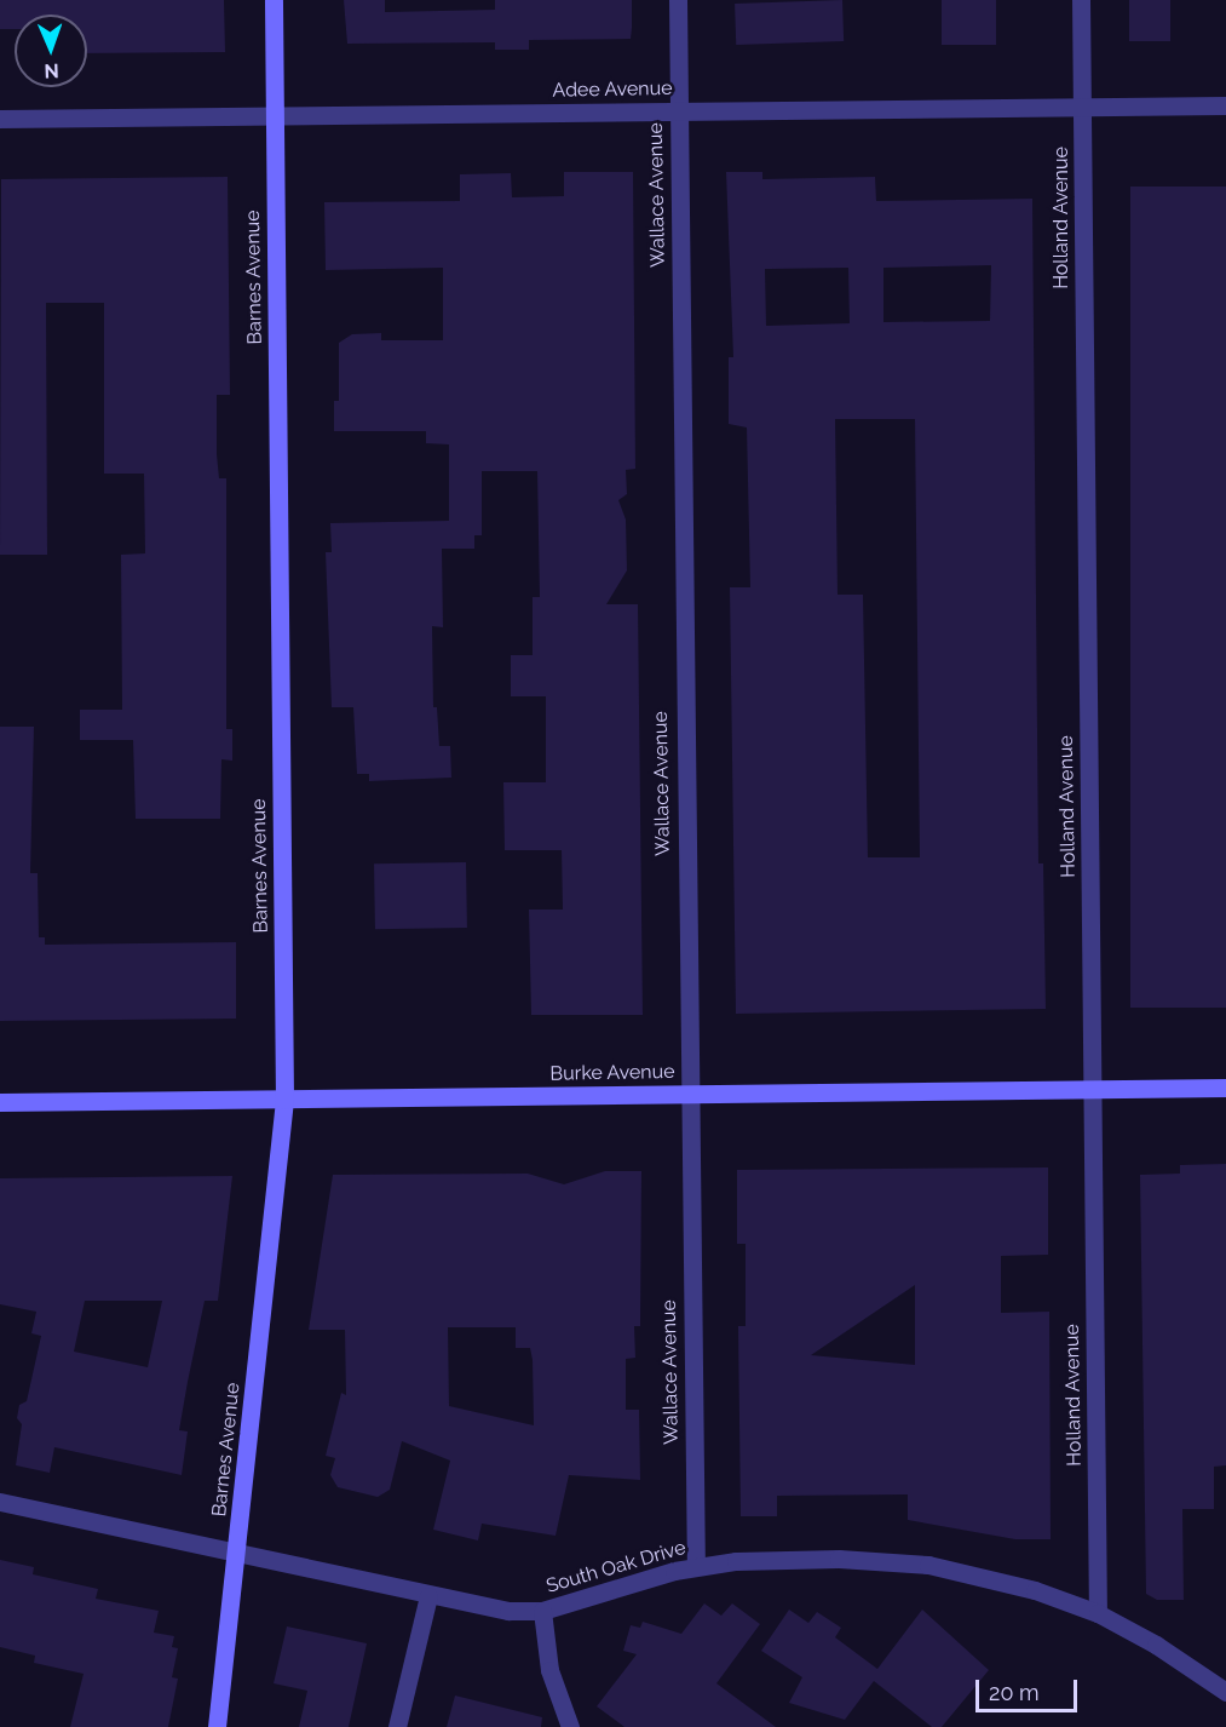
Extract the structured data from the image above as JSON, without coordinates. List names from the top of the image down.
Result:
{
  "streets": {
    "street": [
      "Adee Avenue",
      "Wallace Avenue",
      "Holland Avenue",
      "Barnes Avenue",
      "Burke Avenue",
      "South Oak Drive"
    ]
  },
  "crossings": [
    ["Adee Avenue", "Wallace Avenue"],
    ["Adee Avenue", "Holland Avenue"],
    ["Adee Avenue", "Barnes Avenue"],
    ["Wallace Avenue", "Burke Avenue"],
    ["Wallace Avenue", "South Oak Drive"],
    ["Holland Avenue", "Burke Avenue"],
    ["Holland Avenue", "South Oak Drive"],
    ["Barnes Avenue", "Burke Avenue"],
    ["Barnes Avenue", "South Oak Drive"]
  ],
  "scale_bar": "20 m",
  "north": "bottom"
}
